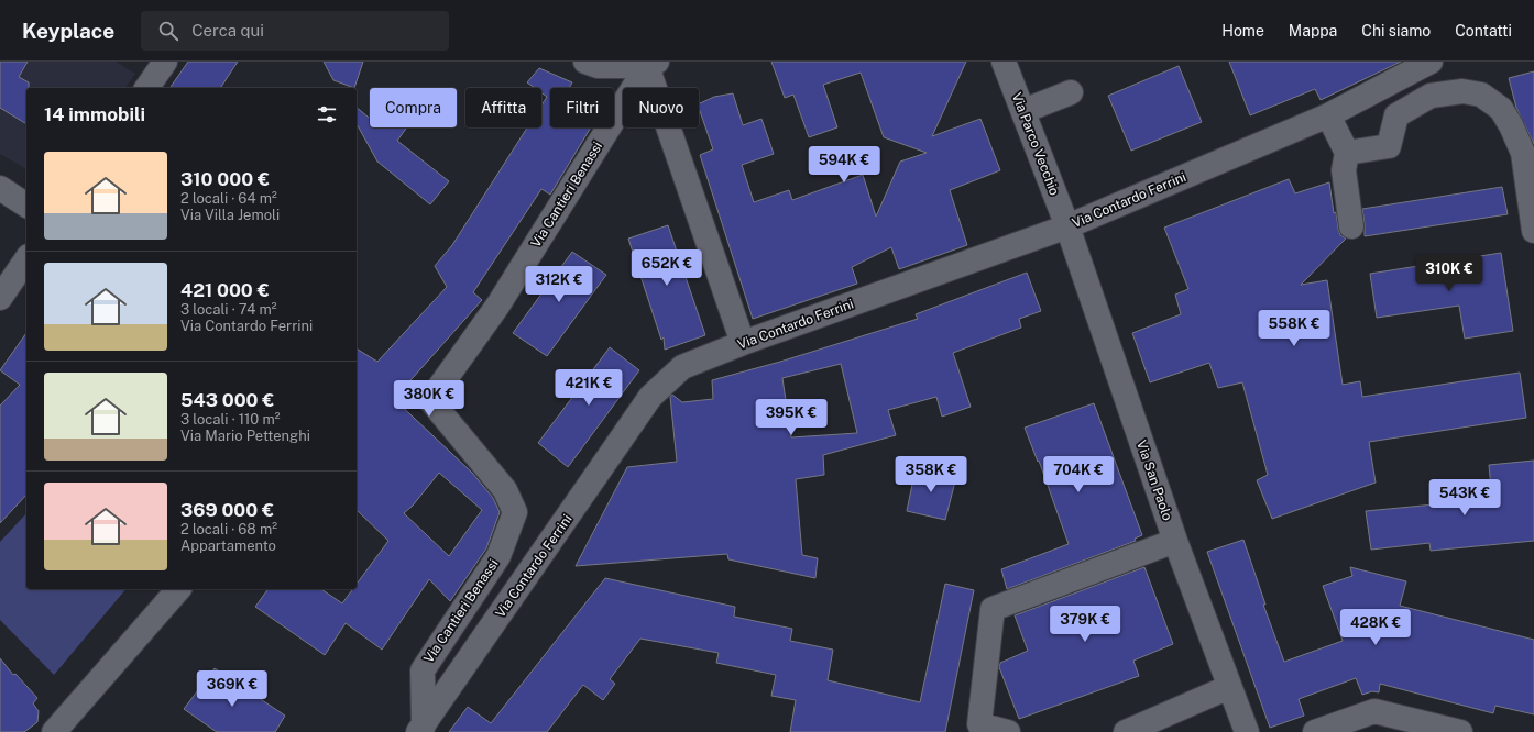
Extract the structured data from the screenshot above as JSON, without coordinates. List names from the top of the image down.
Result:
{
  "streets": {
    "street": [
      "Via Parco Vecchio",
      "Via Cantieri Benassi",
      "Via Contardo Ferrini",
      "Via San Paolo"
    ]
  },
  "crossings": [
    ["Via Parco Vecchio", "Via Contardo Ferrini"],
    ["Via Parco Vecchio", "Via San Paolo"],
    ["Via Cantieri Benassi", "Via Contardo Ferrini"],
    ["Via Contardo Ferrini", "Via San Paolo"]
  ],
  "page": {
    "header": "Keyplace",
    "search": "Cerca qui",
    "nav": [
      "Home",
      "Mappa",
      "Chi siamo",
      "Contatti"
    ],
    "chip": [
      "Compra",
      "Affitta",
      "Filtri",
      "Nuovo"
    ],
    "heading": "14 immobili",
    "list": [
      {
        "name": "310 000 €",
        "note": "2 locali · 64 m² · Via Villa Jemoli"
      },
      {
        "name": "421 000 €",
        "note": "3 locali · 74 m² · Via Contardo Ferrini"
      },
      {
        "name": "543 000 €",
        "note": "3 locali · 110 m² · Via Mario Pettenghi"
      },
      {
        "name": "369 000 €",
        "note": "2 locali · 68 m² · Appartamento"
      }
    ],
    "price": [
      "594K €",
      "652K €",
      "310K €",
      "312K €",
      "558K €",
      "421K €",
      "380K €",
      "395K €",
      "358K €",
      "704K €",
      "543K €",
      "379K €",
      "428K €",
      "369K €"
    ]
  }
}
